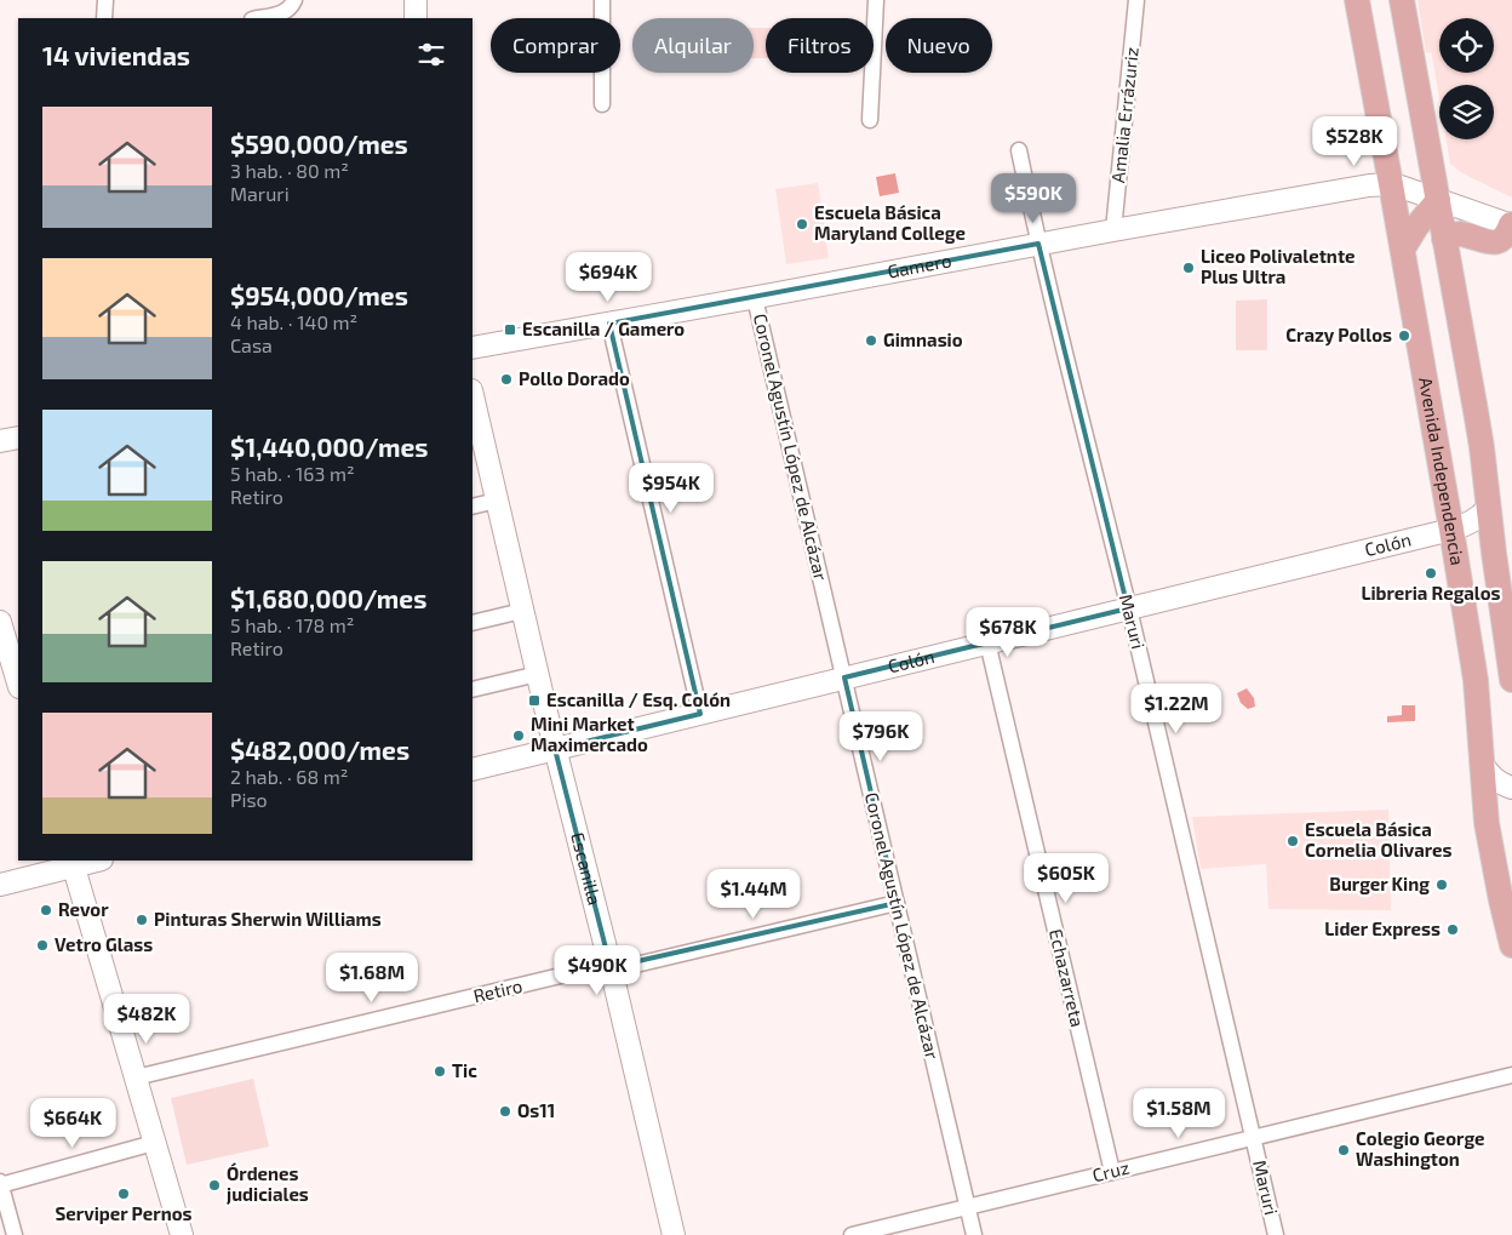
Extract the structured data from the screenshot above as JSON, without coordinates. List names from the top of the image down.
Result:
{
  "streets": {
    "main road": ["Avenida Independencia"],
    "street": [
      "Amalia Errázuriz",
      "Gamero",
      "Coronel Agustín López de Alcázar",
      "Colón",
      "Maruri",
      "Escanilla",
      "Echazarreta",
      "Retiro",
      "Cruz"
    ]
  },
  "crossings": [
    ["Amalia Errázuriz", "Gamero"],
    ["Gamero", "Coronel Agustín López de Alcázar"],
    ["Gamero", "Avenida Independencia"],
    ["Gamero", "Maruri"],
    ["Coronel Agustín López de Alcázar", "Colón"],
    ["Coronel Agustín López de Alcázar", "Retiro"],
    ["Coronel Agustín López de Alcázar", "Cruz"],
    ["Avenida Independencia", "Colón"],
    ["Colón", "Maruri"],
    ["Colón", "Escanilla"],
    ["Colón", "Echazarreta"],
    ["Maruri", "Cruz"],
    ["Escanilla", "Retiro"],
    ["Echazarreta", "Cruz"]
  ],
  "places": {
    "other": [
      "Escuela Básica Maryland College",
      "Liceo Polivaletnte Plus Ultra",
      "Crazy Pollos",
      "Gimnasio",
      "Pollo Dorado",
      "Libreria Regalos",
      "Mini Market Maximercado",
      "Escuela Básica Cornelia Olivares",
      "Burger King",
      "Revor",
      "Pinturas Sherwin Williams",
      "Lider Express",
      "Vetro Glass",
      "Tic",
      "Os11",
      "Colegio George Washington",
      "Órdenes judiciales",
      "Serviper Pernos"
    ],
    "transit": ["Escanilla / Gamero", "Escanilla / Esq. Colón"]
  },
  "page": {
    "chip": [
      "Comprar",
      "Alquilar",
      "Filtros",
      "Nuevo"
    ],
    "heading": "14 viviendas",
    "list": [
      {
        "name": "$590,000/mes",
        "note": "3 hab. · 80 m² · Maruri"
      },
      {
        "name": "$954,000/mes",
        "note": "4 hab. · 140 m² · Casa"
      },
      {
        "name": "$1,440,000/mes",
        "note": "5 hab. · 163 m² · Retiro"
      },
      {
        "name": "$1,680,000/mes",
        "note": "5 hab. · 178 m² · Retiro"
      },
      {
        "name": "$482,000/mes",
        "note": "2 hab. · 68 m² · Piso"
      }
    ],
    "price": [
      "$528K",
      "$590K",
      "$694K",
      "$954K",
      "$678K",
      "$1.22M",
      "$796K",
      "$605K",
      "$1.44M",
      "$490K",
      "$1.68M",
      "$482K",
      "$1.58M",
      "$664K"
    ]
  }
}
